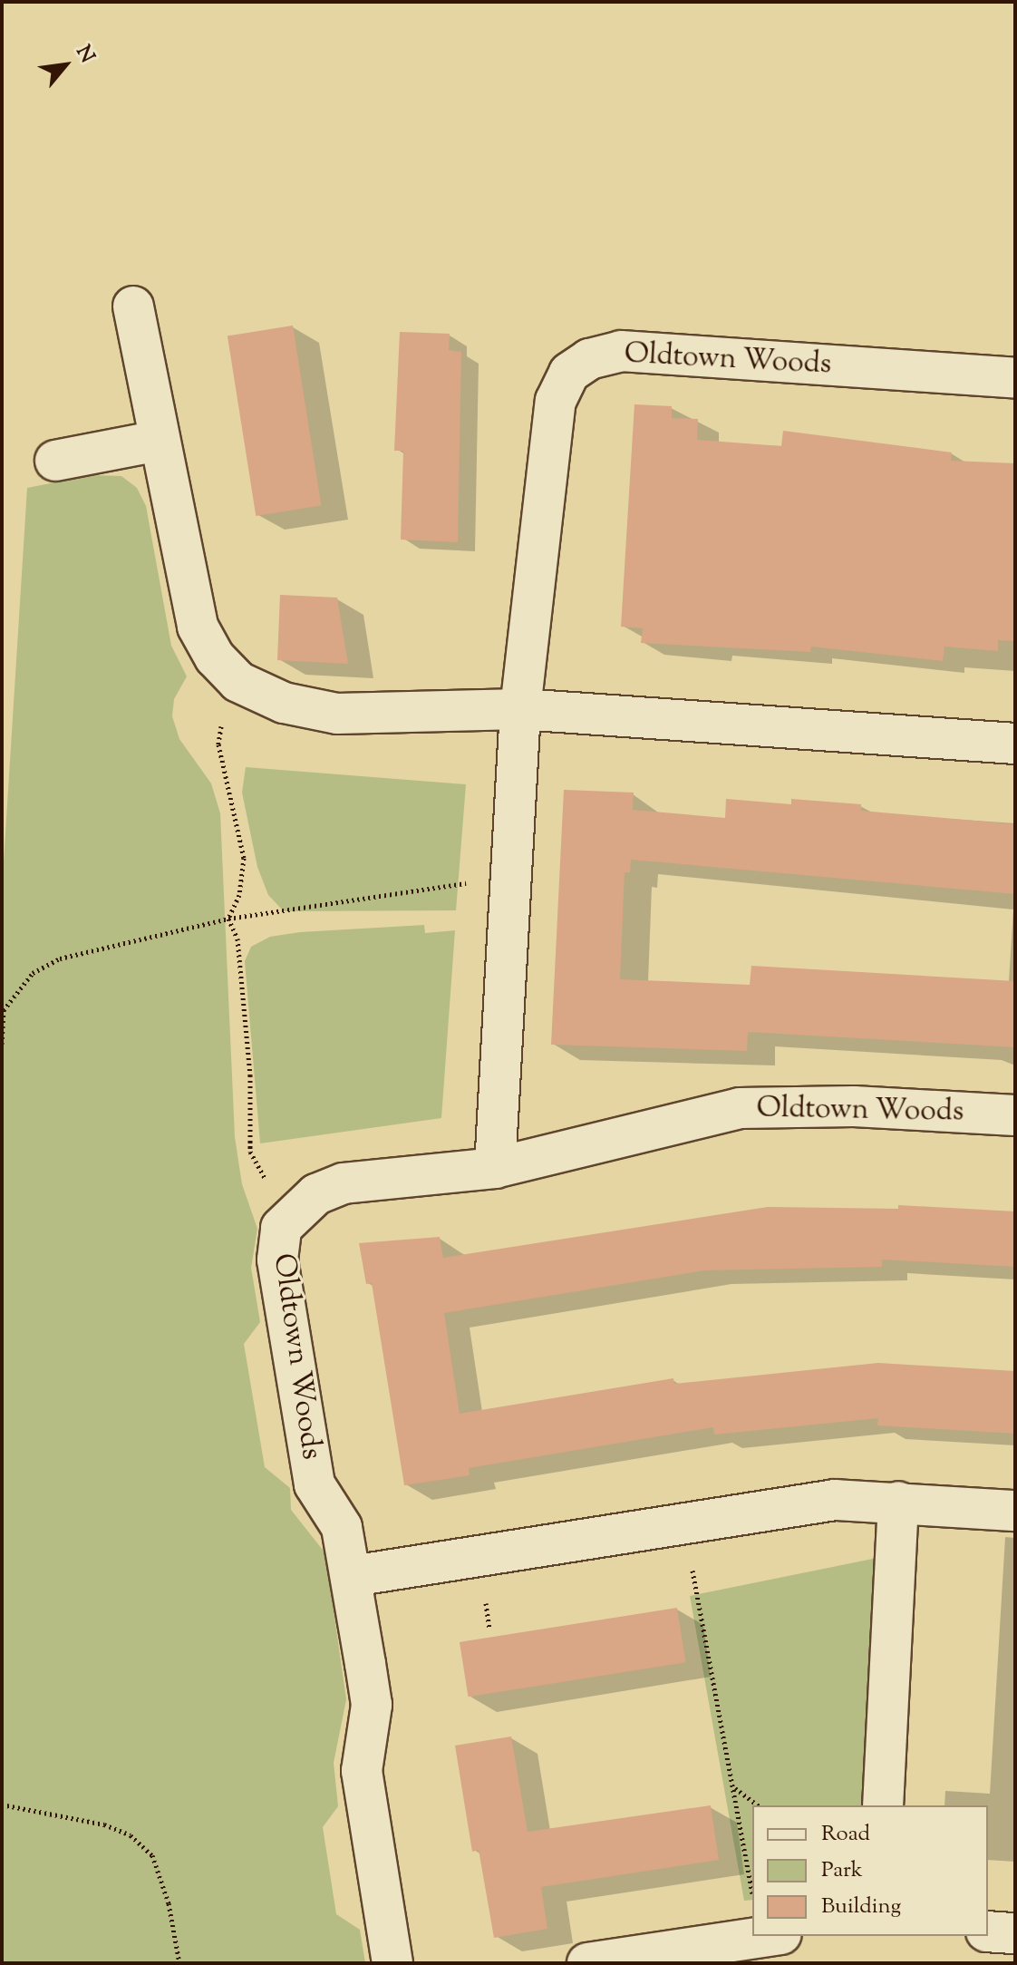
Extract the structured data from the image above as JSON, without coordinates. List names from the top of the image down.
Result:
{
  "streets": {
    "street": ["Oldtown Woods"]
  },
  "legend": ["Road", "Park", "Building"],
  "north": "top right"
}
